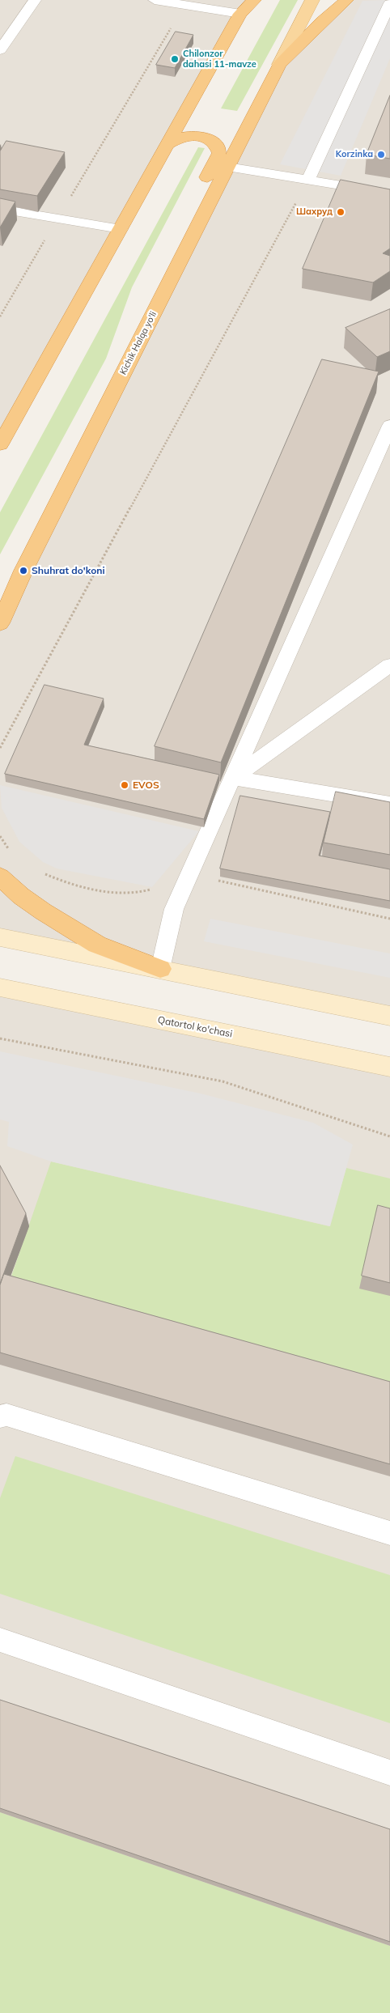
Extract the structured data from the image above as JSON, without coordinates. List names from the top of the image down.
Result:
{
  "streets": {
    "highway": ["Kichik Halqa yo'li"],
    "main road": ["Qatortol ko'chasi"]
  },
  "places": [
    "Chilonzor dahasi 11-mavze",
    "Korzinka",
    "Шахруд",
    "Shuhrat do'koni",
    "EVOS"
  ]
}
